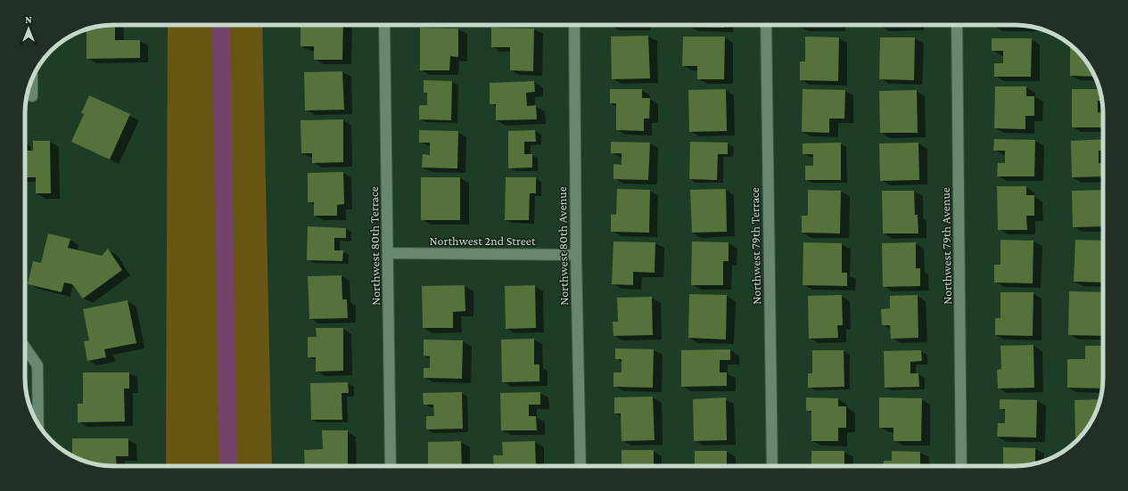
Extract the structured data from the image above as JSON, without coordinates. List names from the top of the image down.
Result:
{
  "streets": {
    "street": [
      "Northwest 2nd Street",
      "Northwest 80th Terrace",
      "Northwest 80th Avenue",
      "Northwest 79th Terrace",
      "Northwest 79th Avenue"
    ]
  },
  "crossings": [
    ["Northwest 2nd Street", "Northwest 80th Terrace"],
    ["Northwest 2nd Street", "Northwest 80th Avenue"]
  ],
  "north": "top"
}
